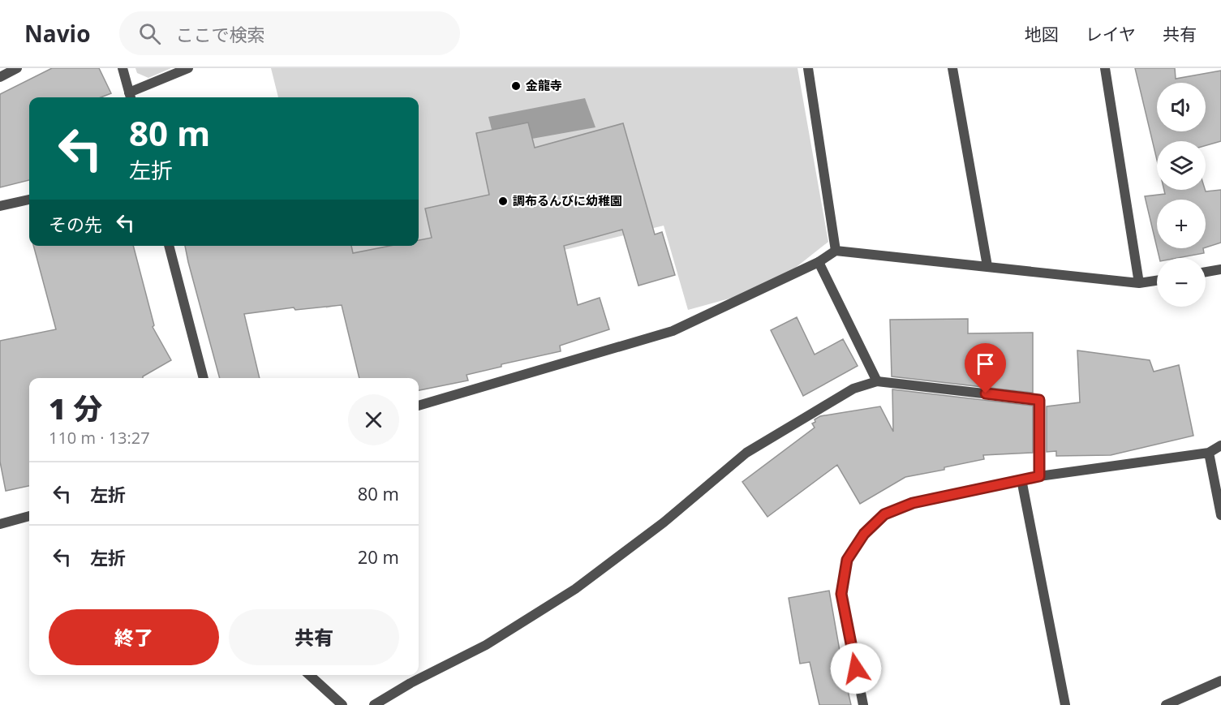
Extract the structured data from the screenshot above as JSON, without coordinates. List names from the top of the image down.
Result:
{
  "places": ["金龍寺", "調布るんびに幼稚園"],
  "page": {
    "header": "Navio",
    "search": "ここで検索",
    "nav": ["地図", "レイヤ", "共有"],
    "map_buttons": ["+", "−"],
    "turn": ["80 m", "左折"],
    "then": "その先",
    "heading": ["1 分", "110 m · 13:27"],
    "list": [
      {
        "name": "左折",
        "value": "80 m"
      },
      {
        "name": "左折",
        "value": "20 m"
      }
    ],
    "buttons": ["終了", "共有"]
  }
}
